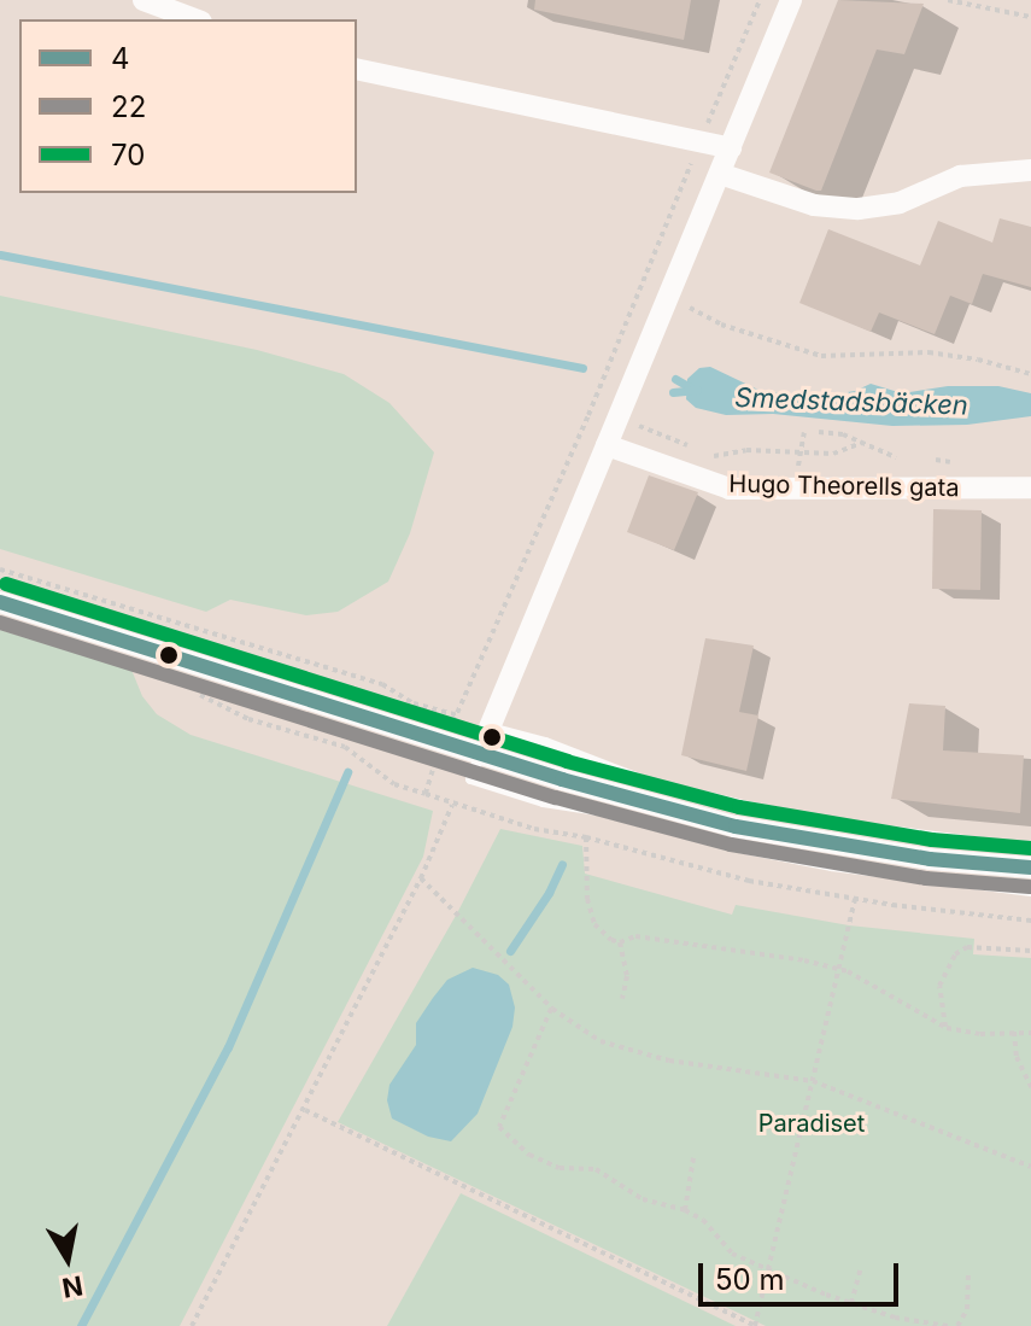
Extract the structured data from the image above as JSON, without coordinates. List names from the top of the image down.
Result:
{
  "streets": {
    "street": ["Hugo Theorells gata"]
  },
  "water": ["Smedstadsbäcken"],
  "parks": ["Paradiset"],
  "lines": ["transit line 70", "transit line 4", "transit line 22"],
  "legend": ["4", "22", "70"],
  "scale_bar": "50 m",
  "north": "bottom"
}
